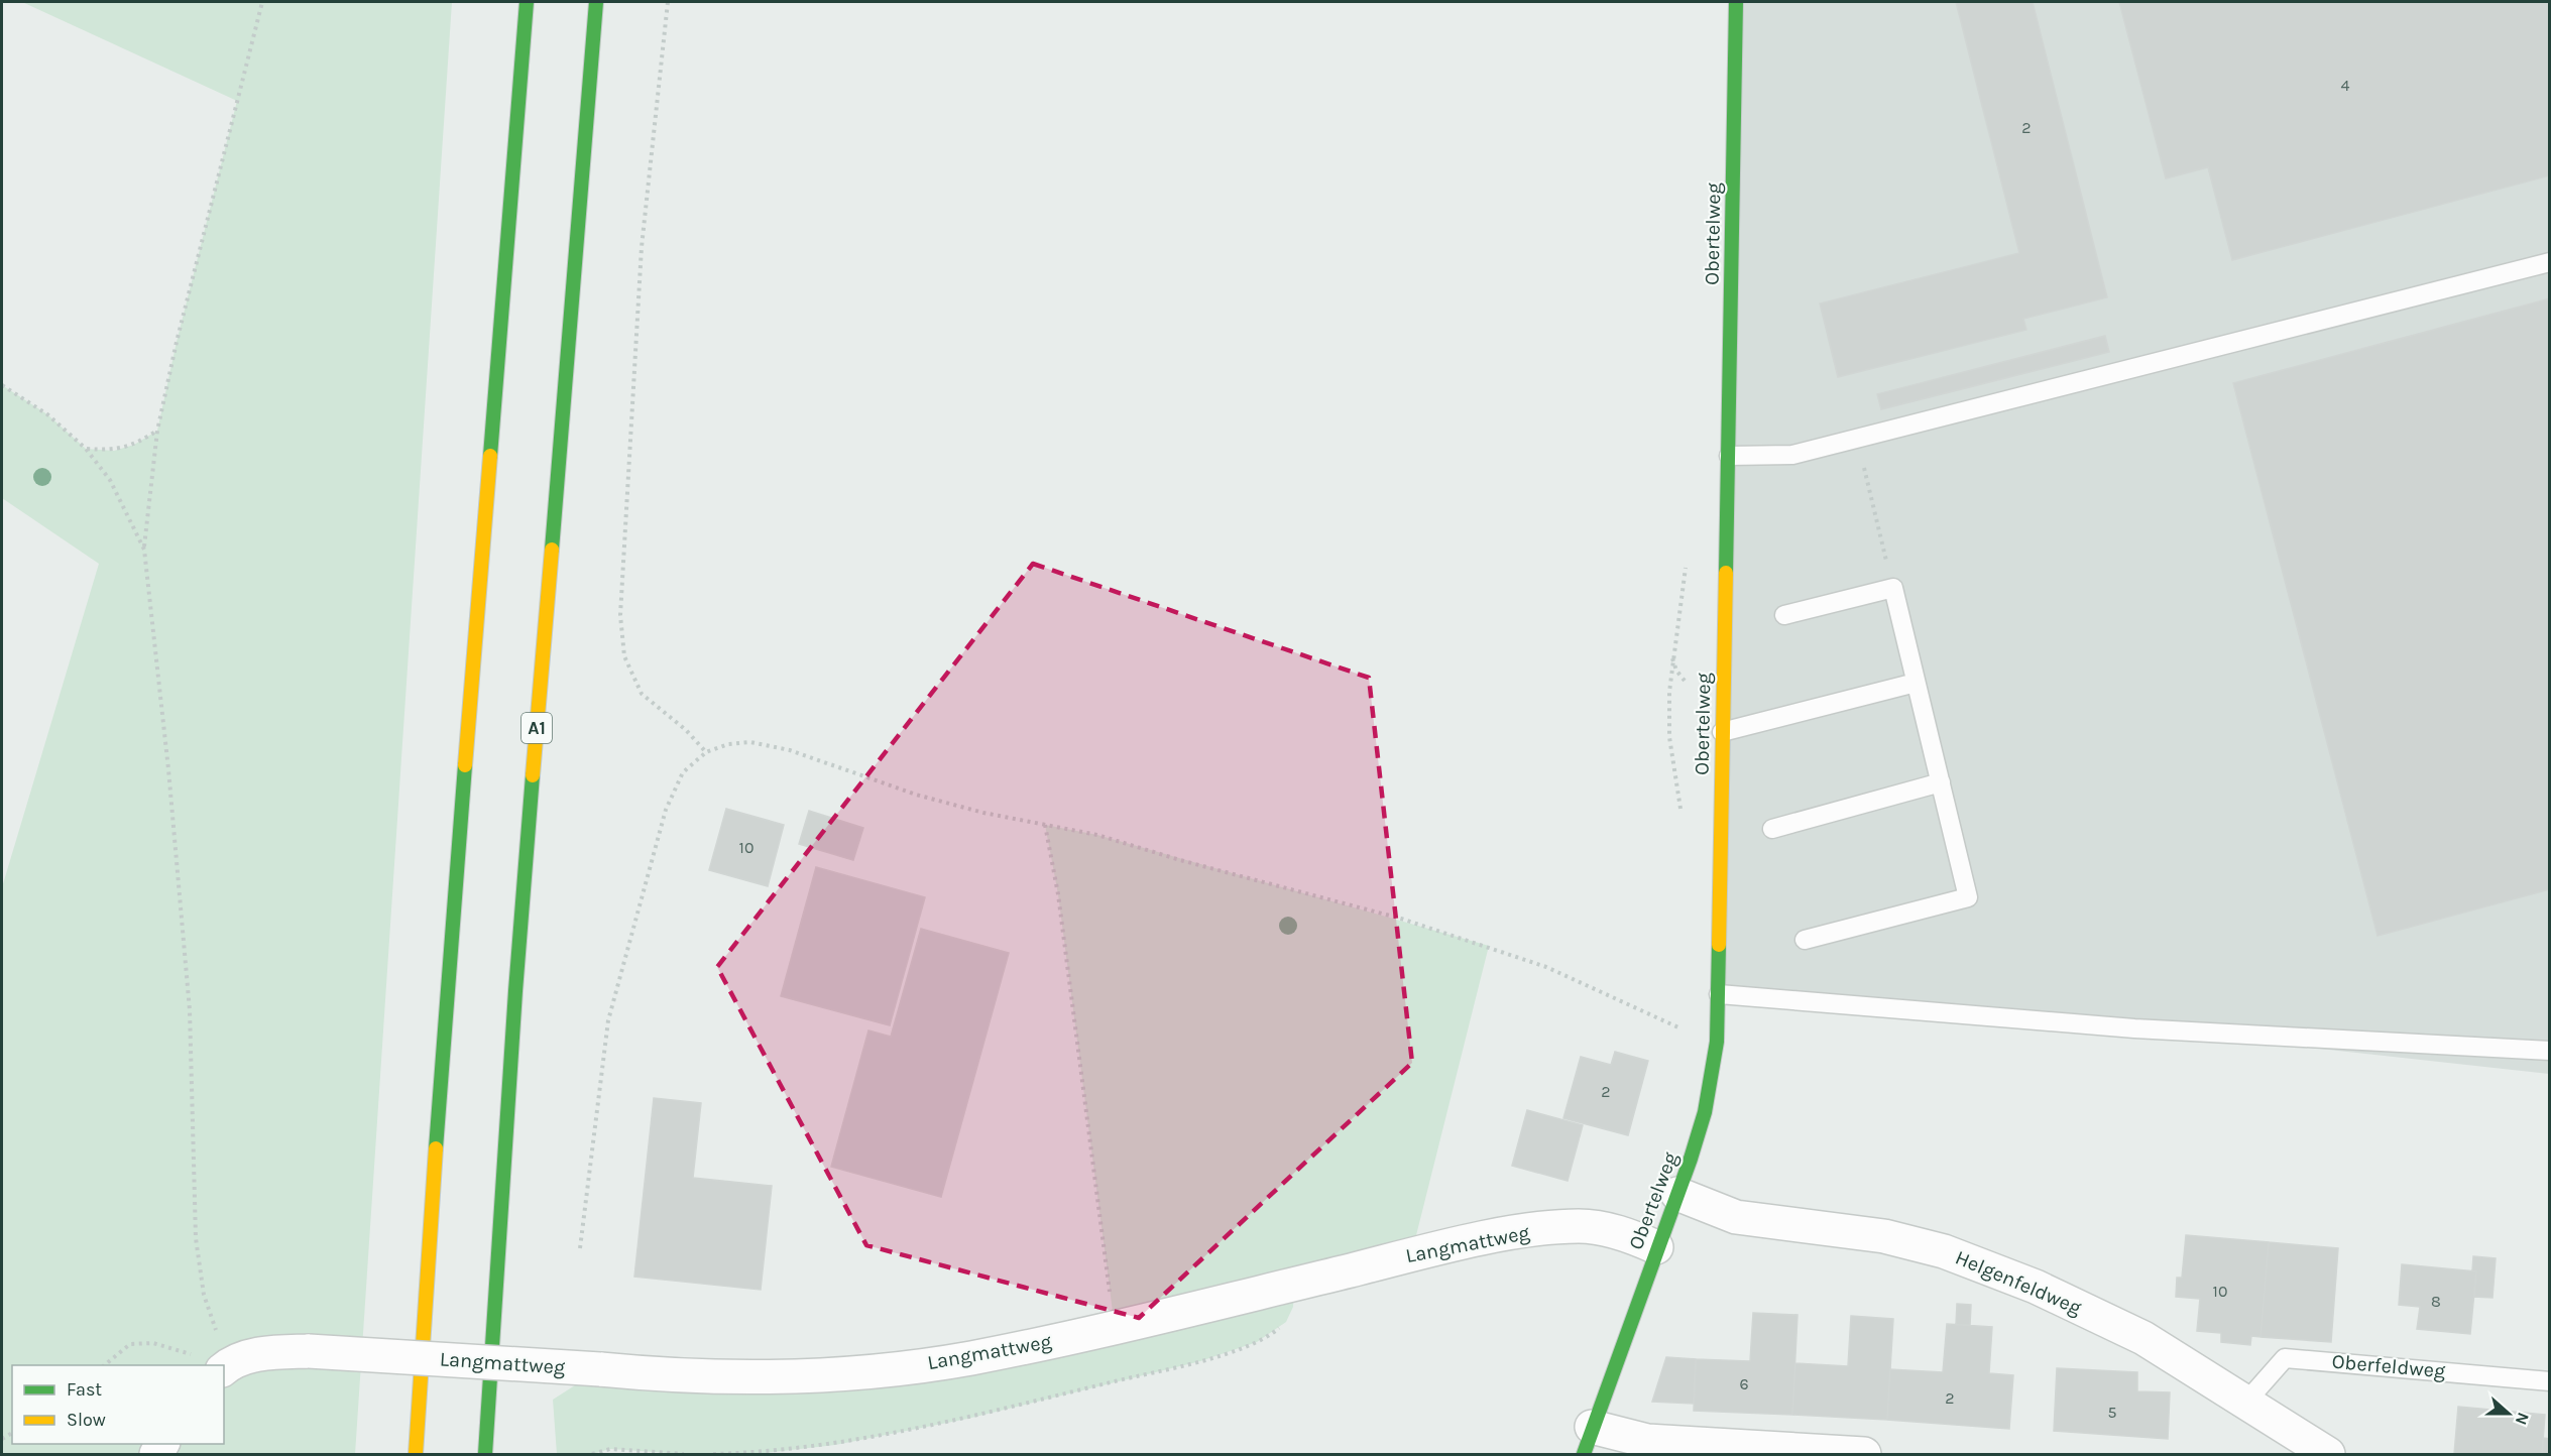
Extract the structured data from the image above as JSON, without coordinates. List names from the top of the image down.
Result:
{
  "streets": {
    "main road": ["Obertelweg", "A1"],
    "street": ["Langmattweg", "Helgenfeldweg"],
    "lane": ["Oberfeldweg"]
  },
  "crossings": [
    ["Obertelweg", "Langmattweg"],
    ["Obertelweg", "Helgenfeldweg"],
    ["Helgenfeldweg", "Oberfeldweg"]
  ],
  "house_numbers": [
    "4",
    "2",
    "10",
    "2",
    "10",
    "8",
    "6",
    "2",
    "5"
  ],
  "legend": ["Fast", "Slow"],
  "north": "right"
}
